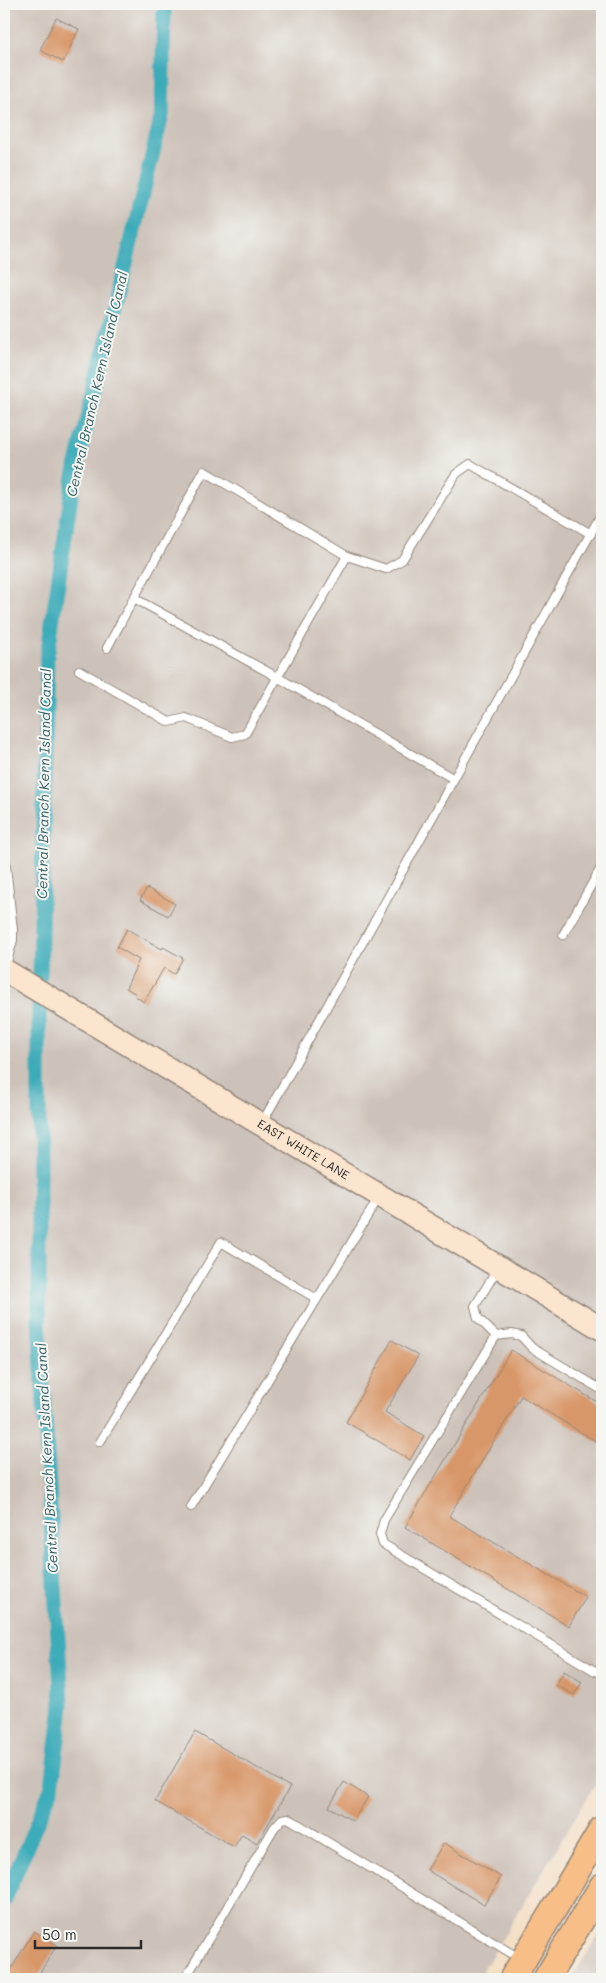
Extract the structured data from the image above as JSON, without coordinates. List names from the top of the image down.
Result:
{
  "streets": {
    "street": ["EAST WHITE LANE"]
  },
  "water": ["Central Branch Kern Island Canal"],
  "scale_bar": "50 m"
}
